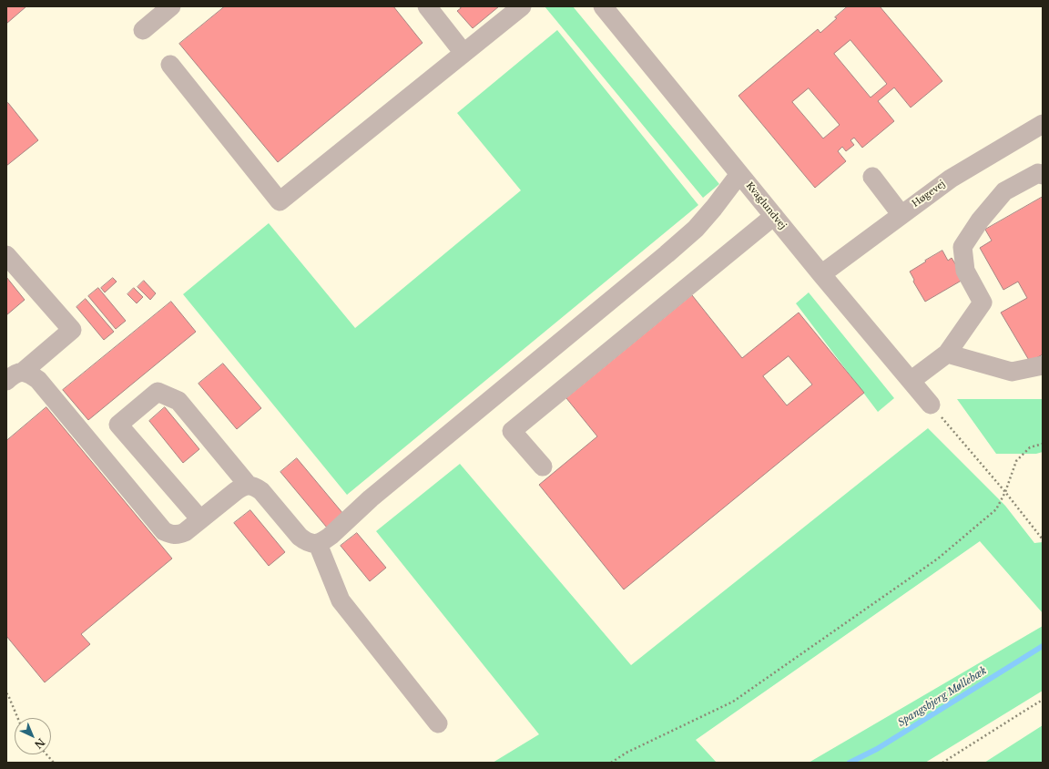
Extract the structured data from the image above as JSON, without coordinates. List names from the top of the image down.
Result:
{
  "streets": {
    "street": ["Høgevej", "Kvaglundvej"]
  },
  "crossings": [
    ["Høgevej", "Kvaglundvej"]
  ],
  "water": ["Spangsbjerg Møllebæk"],
  "north": "bottom right"
}
